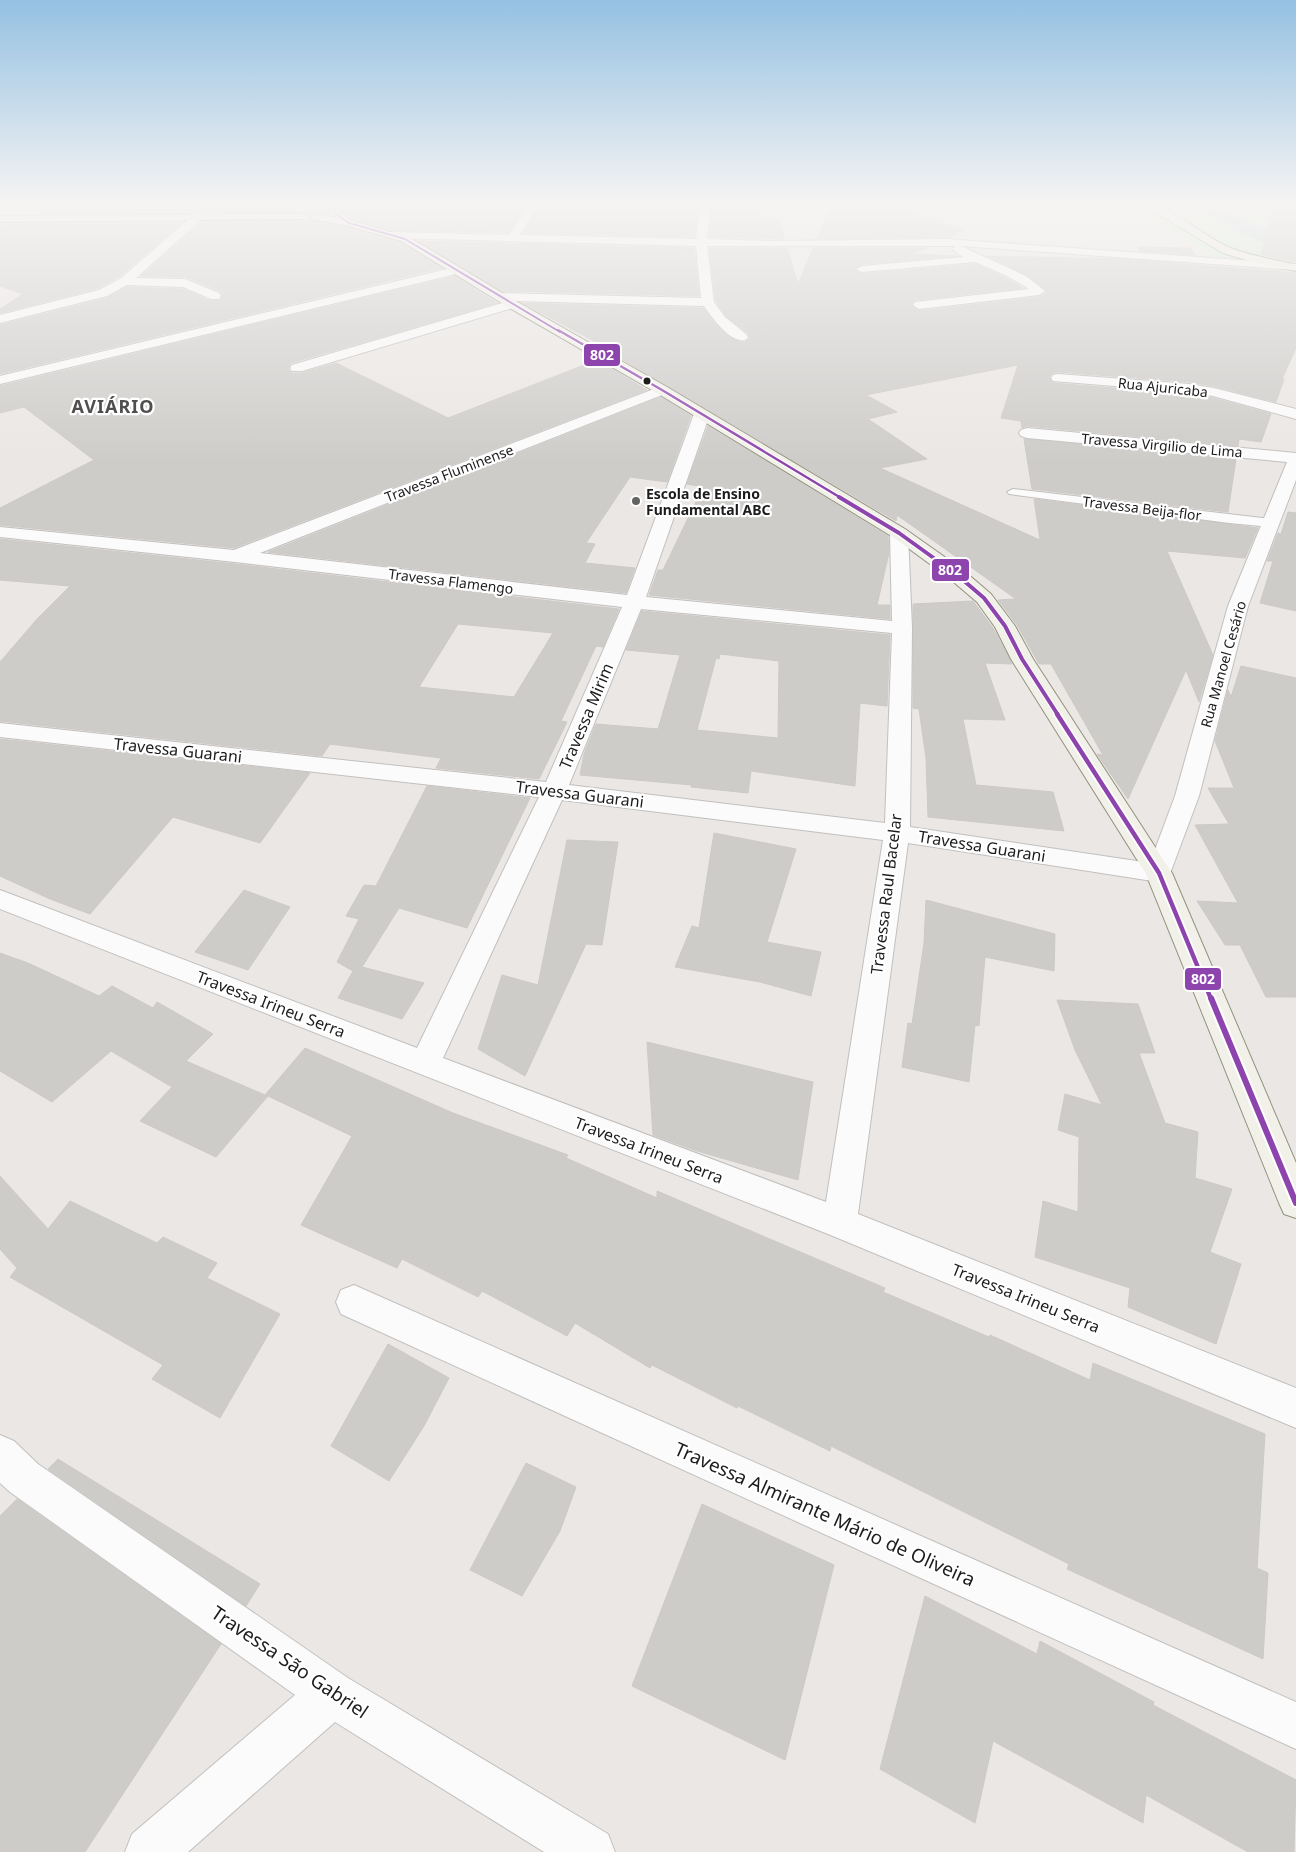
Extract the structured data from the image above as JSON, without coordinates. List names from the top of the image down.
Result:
{
  "streets": {
    "street": [
      "Rua Ajuricaba",
      "Travessa Virgilio de Lima",
      "Travessa Fluminense",
      "Travessa Flamengo",
      "Rua Manoel Cesário",
      "Travessa Mirim",
      "Travessa Guarani",
      "Travessa Raul Bacelar",
      "Travessa Irineu Serra",
      "Travessa Almirante Mário de Oliveira",
      "Travessa São Gabriel"
    ],
    "lane": ["Travessa Beija-flor"]
  },
  "crossings": [
    ["Travessa Virgilio de Lima", "Rua Manoel Cesário"],
    ["Travessa Fluminense", "Travessa Flamengo"],
    ["Travessa Beija-flor", "Rua Manoel Cesário"],
    ["Travessa Flamengo", "Travessa Mirim"],
    ["Travessa Flamengo", "Travessa Raul Bacelar"],
    ["Rua Manoel Cesário", "Travessa Guarani"],
    ["Travessa Mirim", "Travessa Guarani"],
    ["Travessa Mirim", "Travessa Irineu Serra"],
    ["Travessa Guarani", "Travessa Raul Bacelar"],
    ["Travessa Raul Bacelar", "Travessa Irineu Serra"]
  ],
  "districts": ["AVIÁRIO"],
  "places": ["Escola de Ensino Fundamental ABC"],
  "lines": ["transit line 802"]
}
